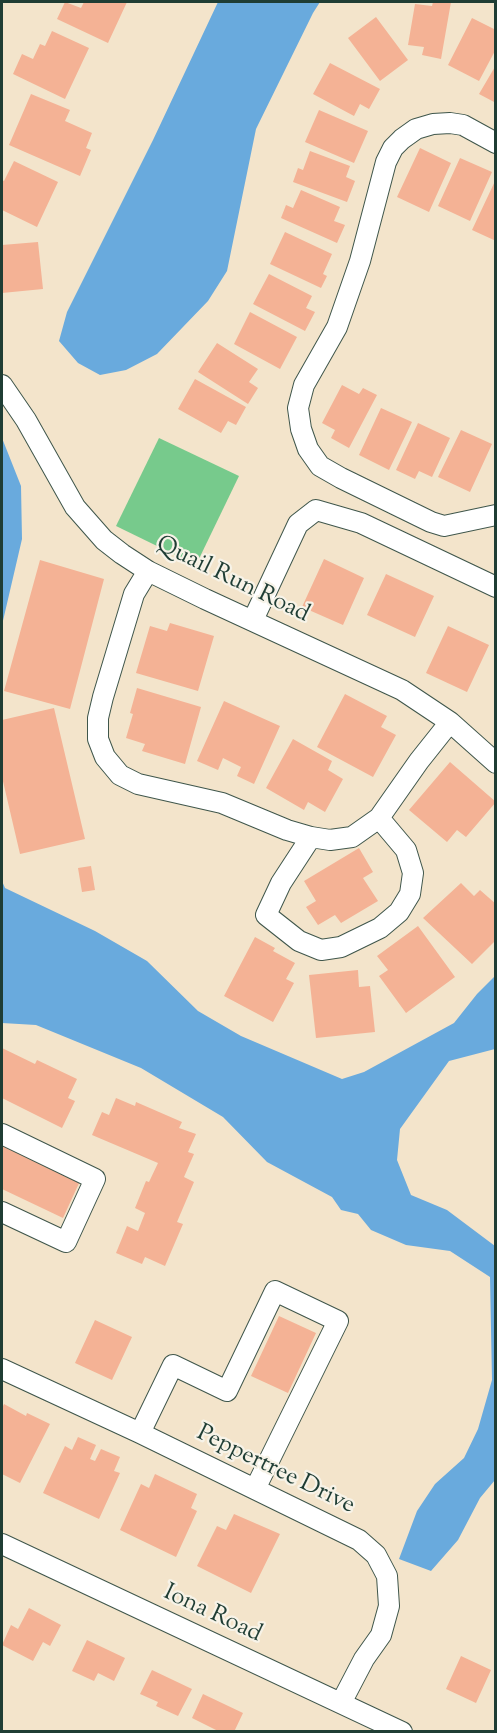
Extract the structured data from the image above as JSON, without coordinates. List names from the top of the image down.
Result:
{
  "streets": {
    "street": ["Quail Run Road", "Peppertree Drive", "Iona Road"]
  },
  "crossings": [
    ["Peppertree Drive", "Iona Road"]
  ]
}
